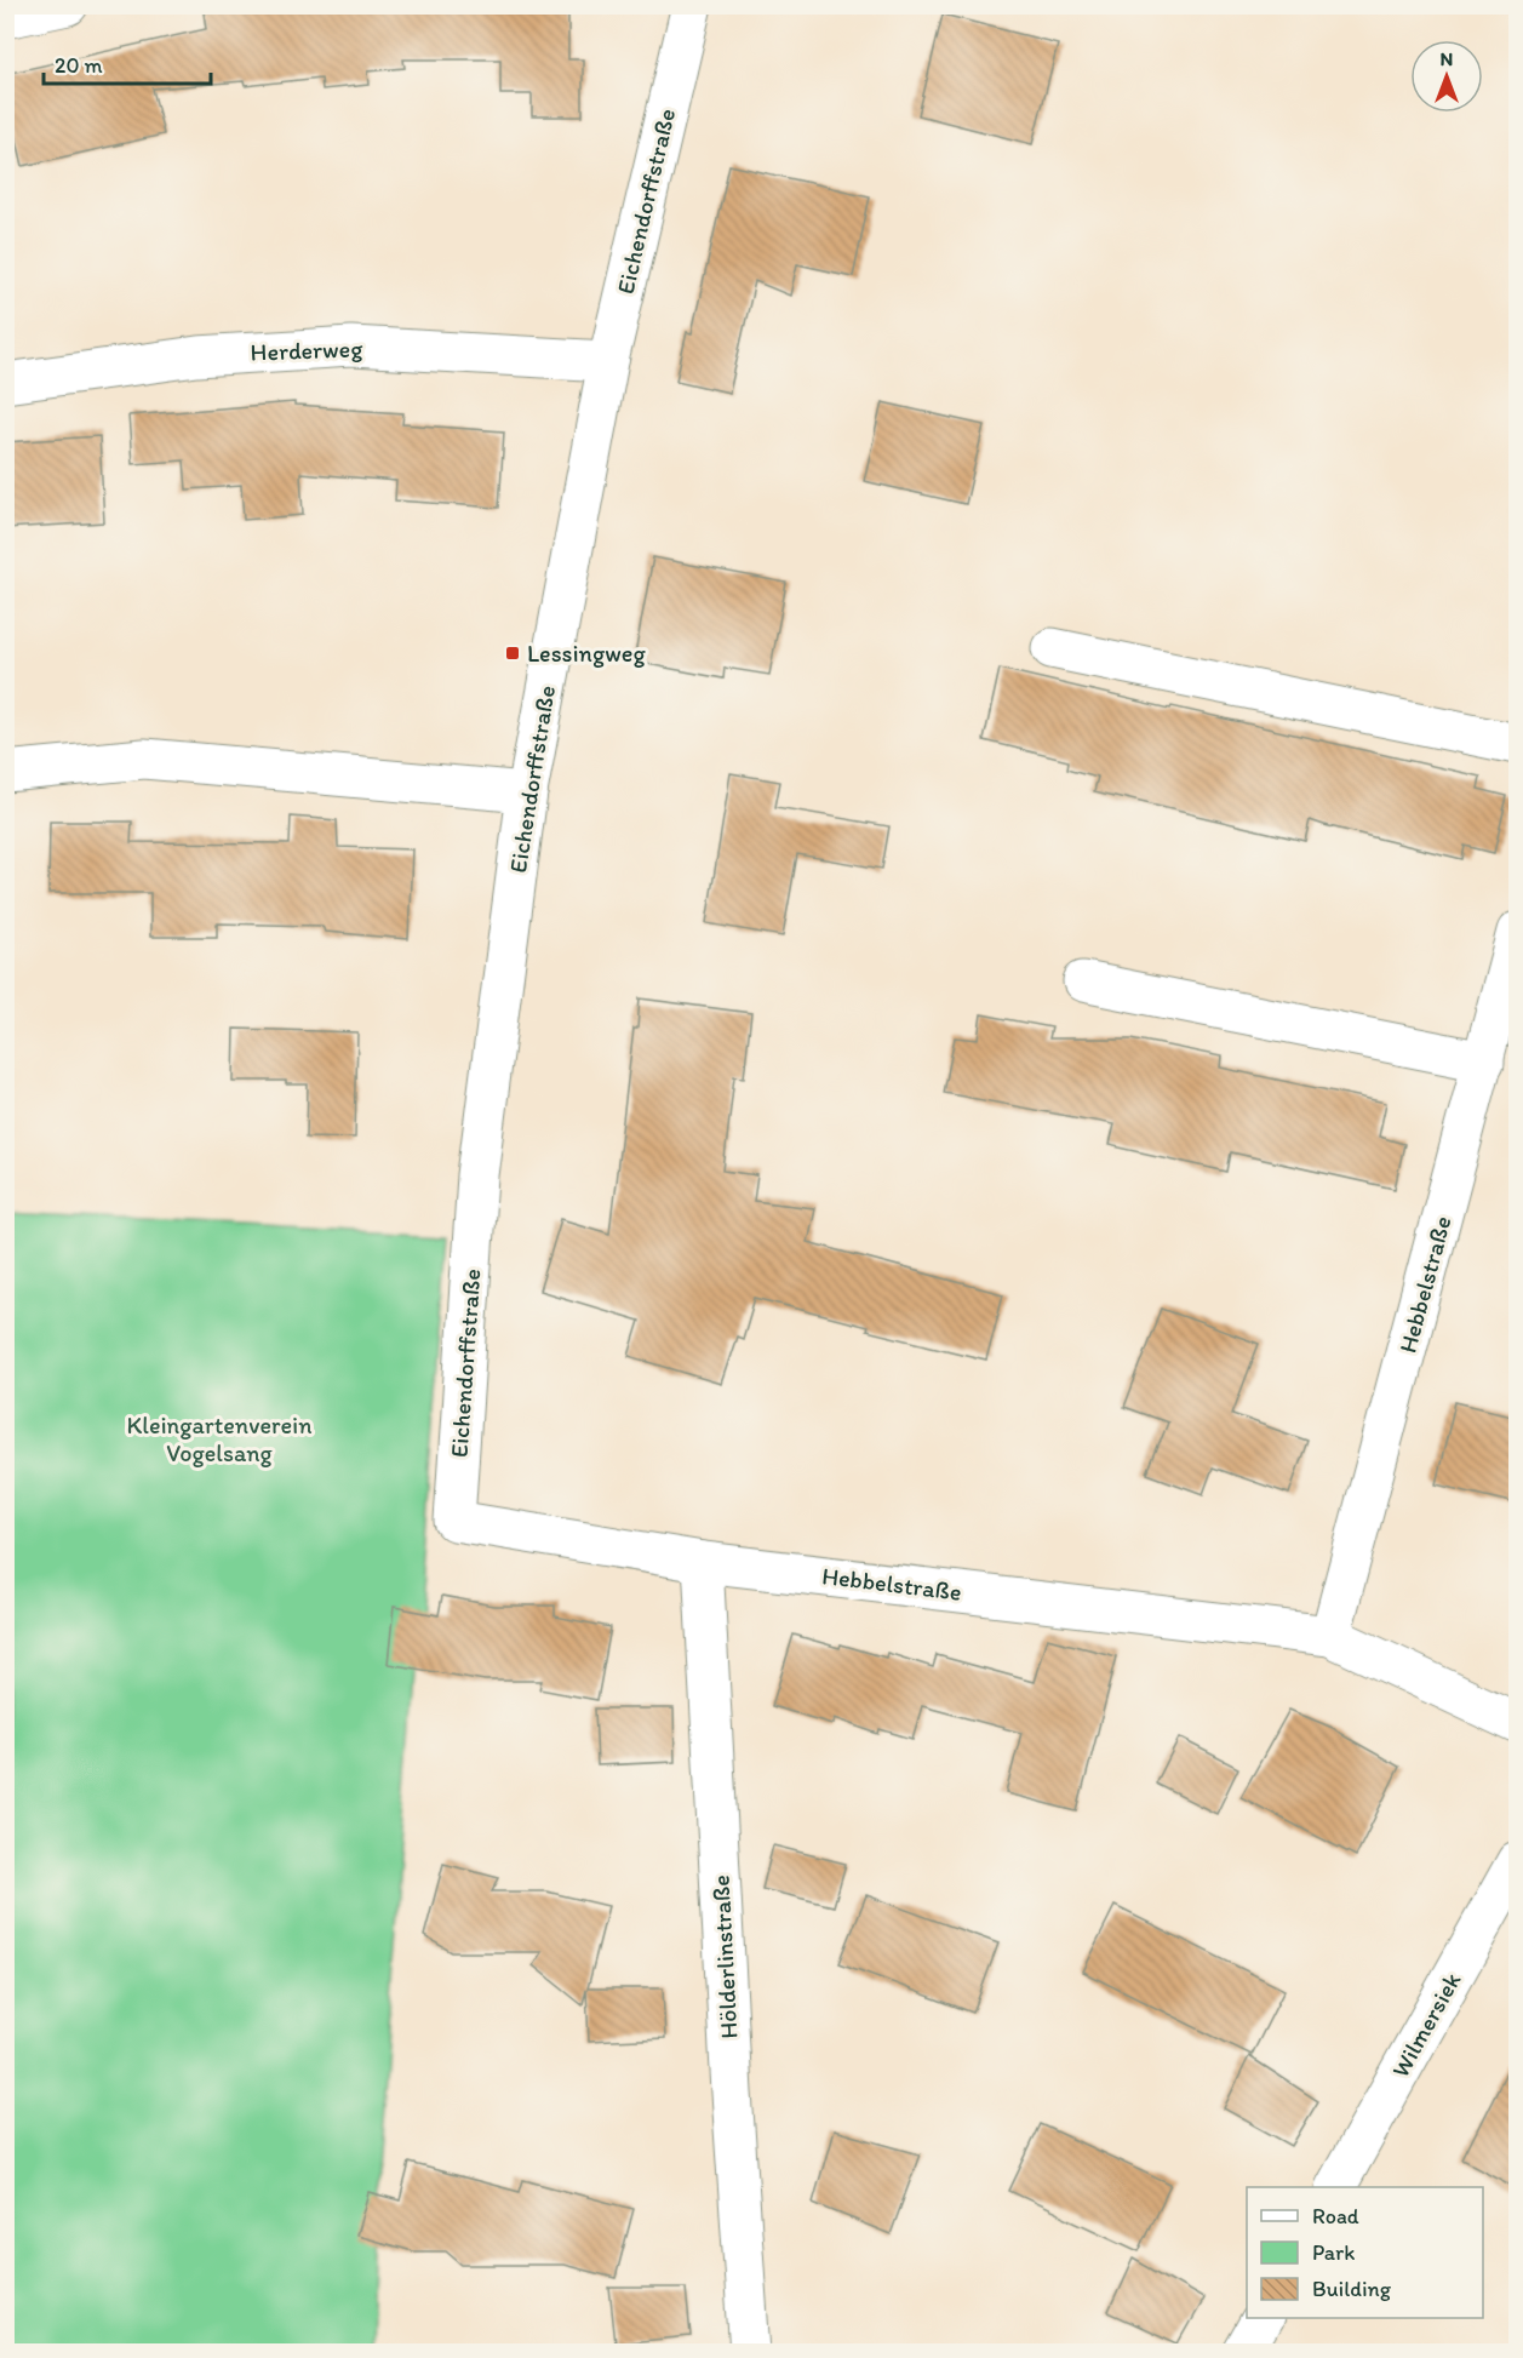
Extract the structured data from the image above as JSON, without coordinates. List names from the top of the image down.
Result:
{
  "streets": {
    "street": [
      "Eichendorffstraße",
      "Herderweg",
      "Hebbelstraße",
      "Hölderlinstraße",
      "Wilmersiek"
    ]
  },
  "crossings": [
    ["Eichendorffstraße", "Herderweg"],
    ["Eichendorffstraße", "Hebbelstraße"],
    ["Hebbelstraße", "Hölderlinstraße"]
  ],
  "parks": ["Kleingartenverein Vogelsang"],
  "places": {
    "transit": ["Lessingweg"]
  },
  "legend": ["Road", "Park", "Building"],
  "scale_bar": "20 m",
  "north": "top"
}
